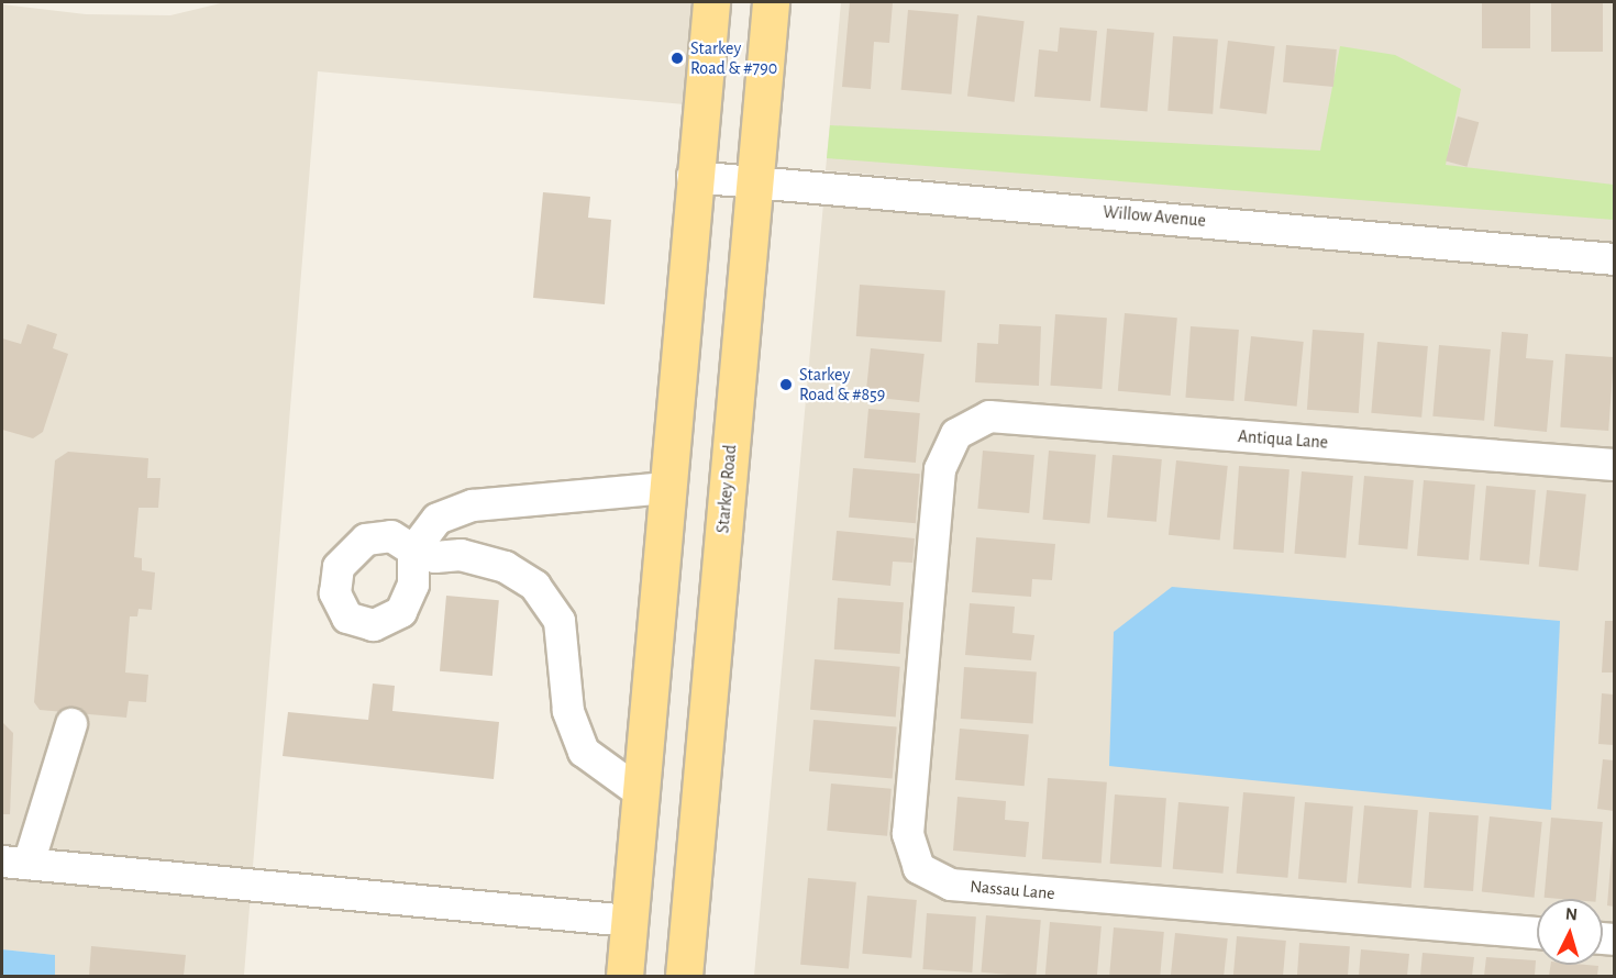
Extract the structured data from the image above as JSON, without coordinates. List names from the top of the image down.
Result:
{
  "streets": {
    "main road": ["Starkey Road"],
    "street": ["Willow Avenue", "Antiqua Lane", "Nassau Lane"]
  },
  "crossings": [
    ["Willow Avenue", "Starkey Road"],
    ["Antiqua Lane", "Nassau Lane"]
  ],
  "places": ["Starkey Road & #790", "Starkey Road & #859"],
  "north": "top"
}
